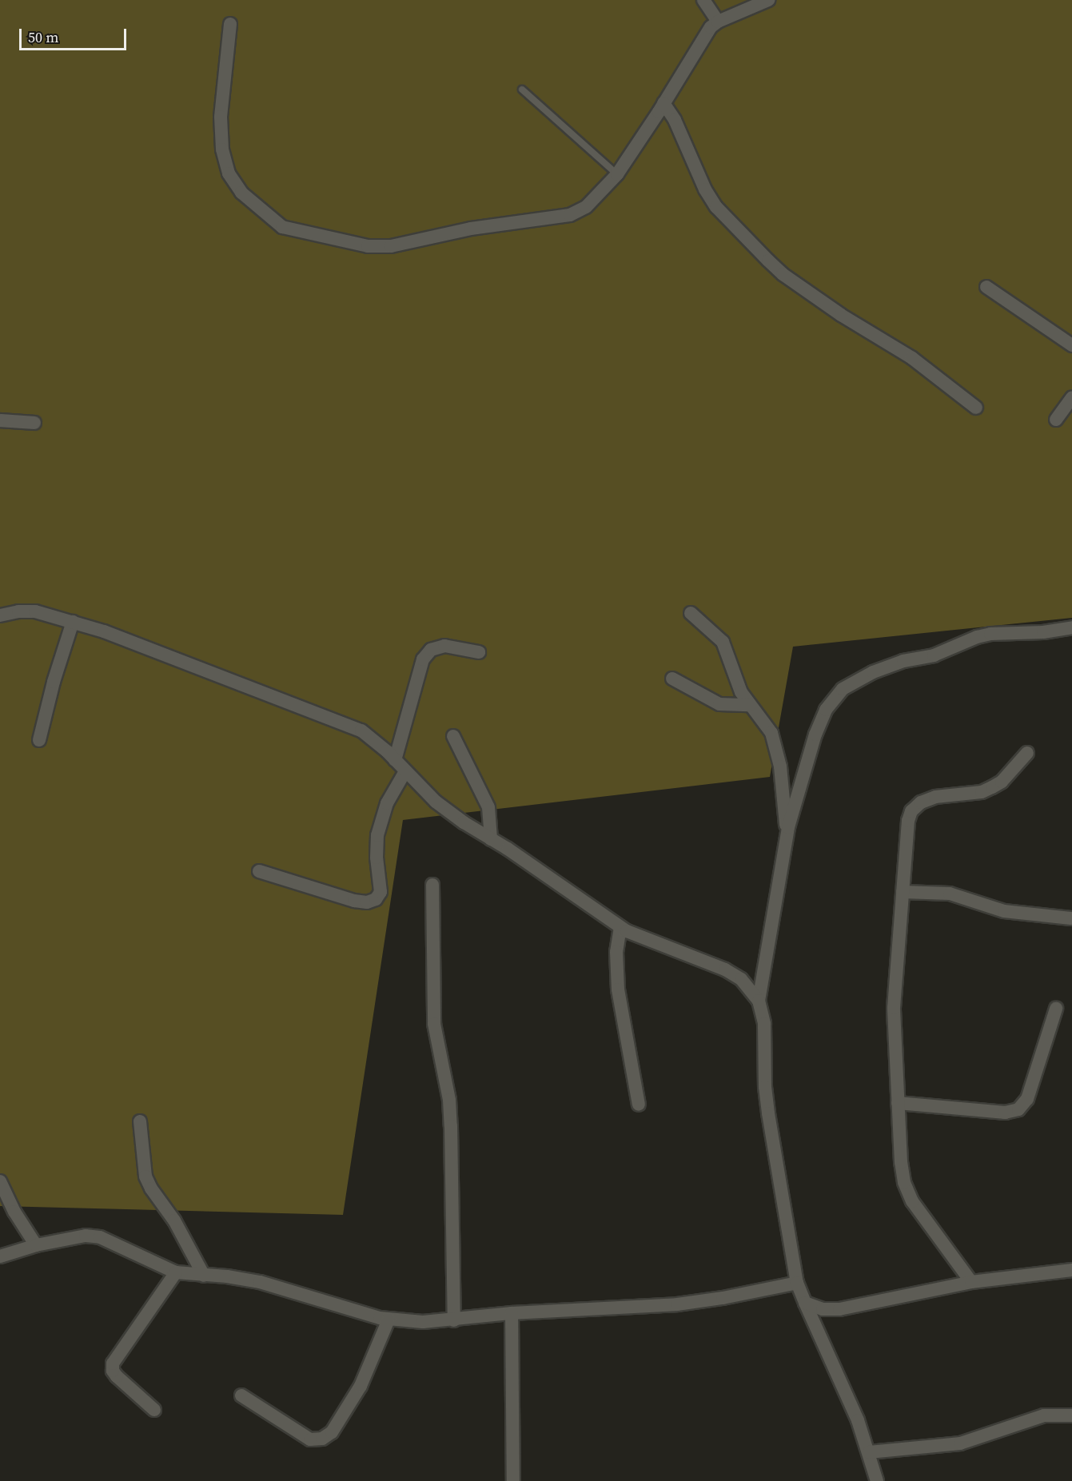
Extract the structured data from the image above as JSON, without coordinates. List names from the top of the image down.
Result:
{
  "scale_bar": "50 m"
}
